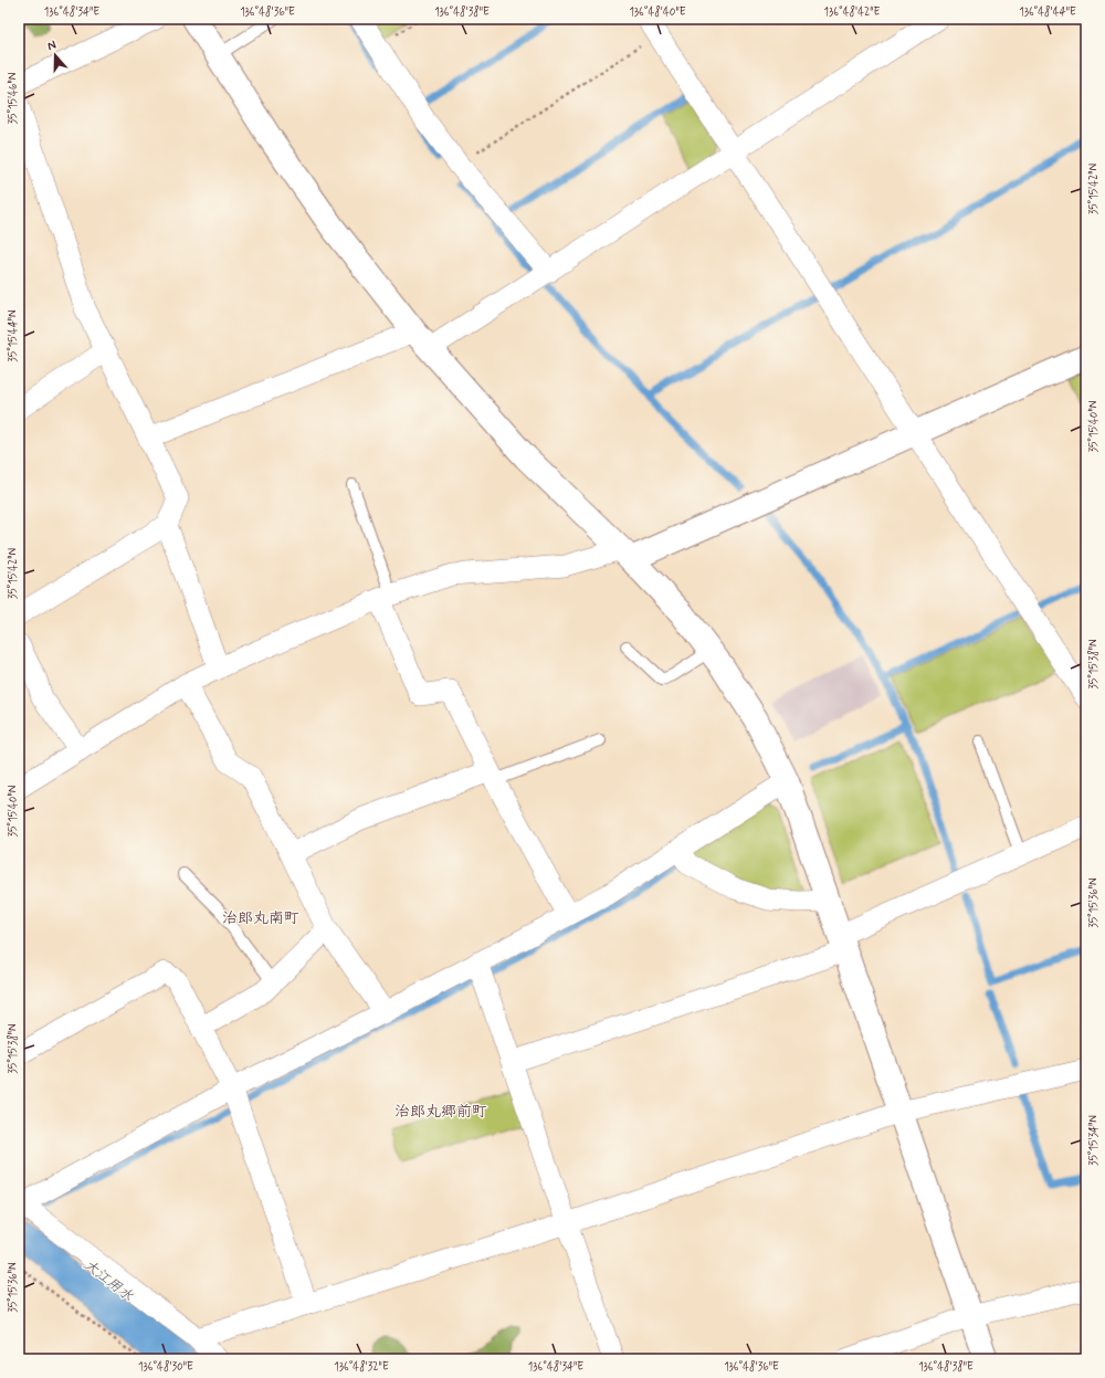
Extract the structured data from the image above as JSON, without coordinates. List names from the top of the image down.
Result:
{
  "districts": ["治郎丸南町", "治郎丸郷前町"],
  "water": ["大江用水"],
  "north": "top",
  "coordinates": [
    "136°48'34\"E",
    "136°48'36\"E",
    "136°48'38\"E",
    "136°48'40\"E",
    "136°48'42\"E",
    "136°48'44\"E",
    "35°15'46\"N",
    "35°15'42\"N",
    "35°15'44\"N",
    "35°15'40\"N",
    "35°15'38\"N",
    "35°15'36\"N",
    "35°15'34\"N",
    "136°48'30\"E",
    "136°48'32\"E"
  ]
}
